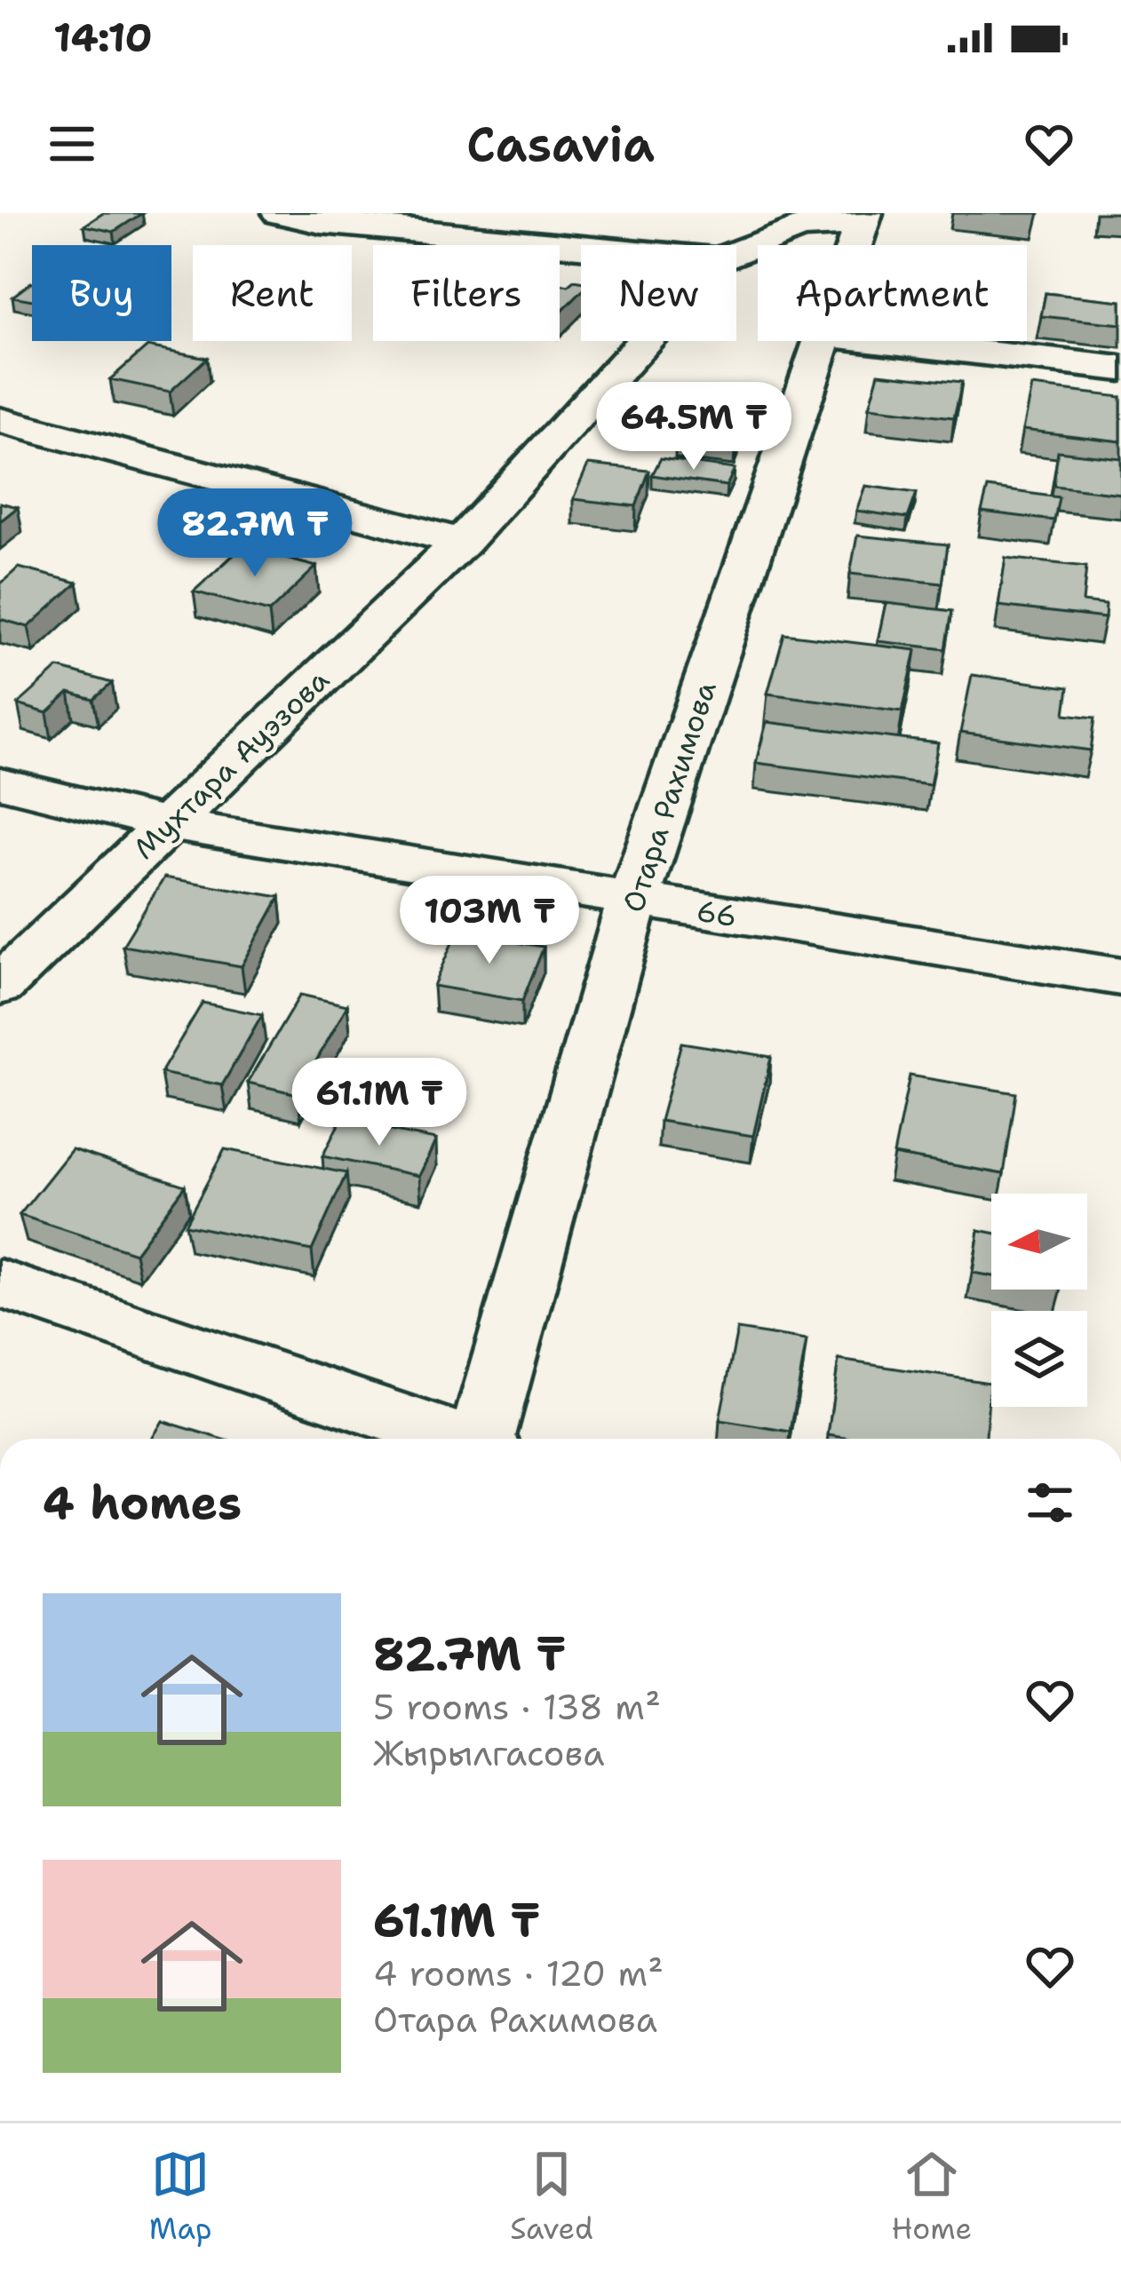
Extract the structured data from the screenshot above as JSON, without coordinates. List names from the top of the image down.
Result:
{
  "streets": {
    "street": ["Мухтара Ауэзова", "Отара Рахимова", "66"]
  },
  "crossings": [
    ["Мухтара Ауэзова", "66"],
    ["Отара Рахимова", "66"]
  ],
  "north": "left",
  "page": {
    "status": "14:10",
    "header": "Casavia",
    "chip": [
      "Buy",
      "Rent",
      "Filters",
      "New",
      "Apartment"
    ],
    "price": [
      "64.5M ₸",
      "82.7M ₸",
      "103M ₸",
      "61.1M ₸"
    ],
    "heading": "4 homes",
    "list": [
      {
        "name": "82.7M ₸",
        "note": "5 rooms · 138 m² · Жырылгасова"
      },
      {
        "name": "61.1M ₸",
        "note": "4 rooms · 120 m² · Отара Рахимова"
      }
    ],
    "tabs": ["Map", "Saved", "Home"]
  }
}
